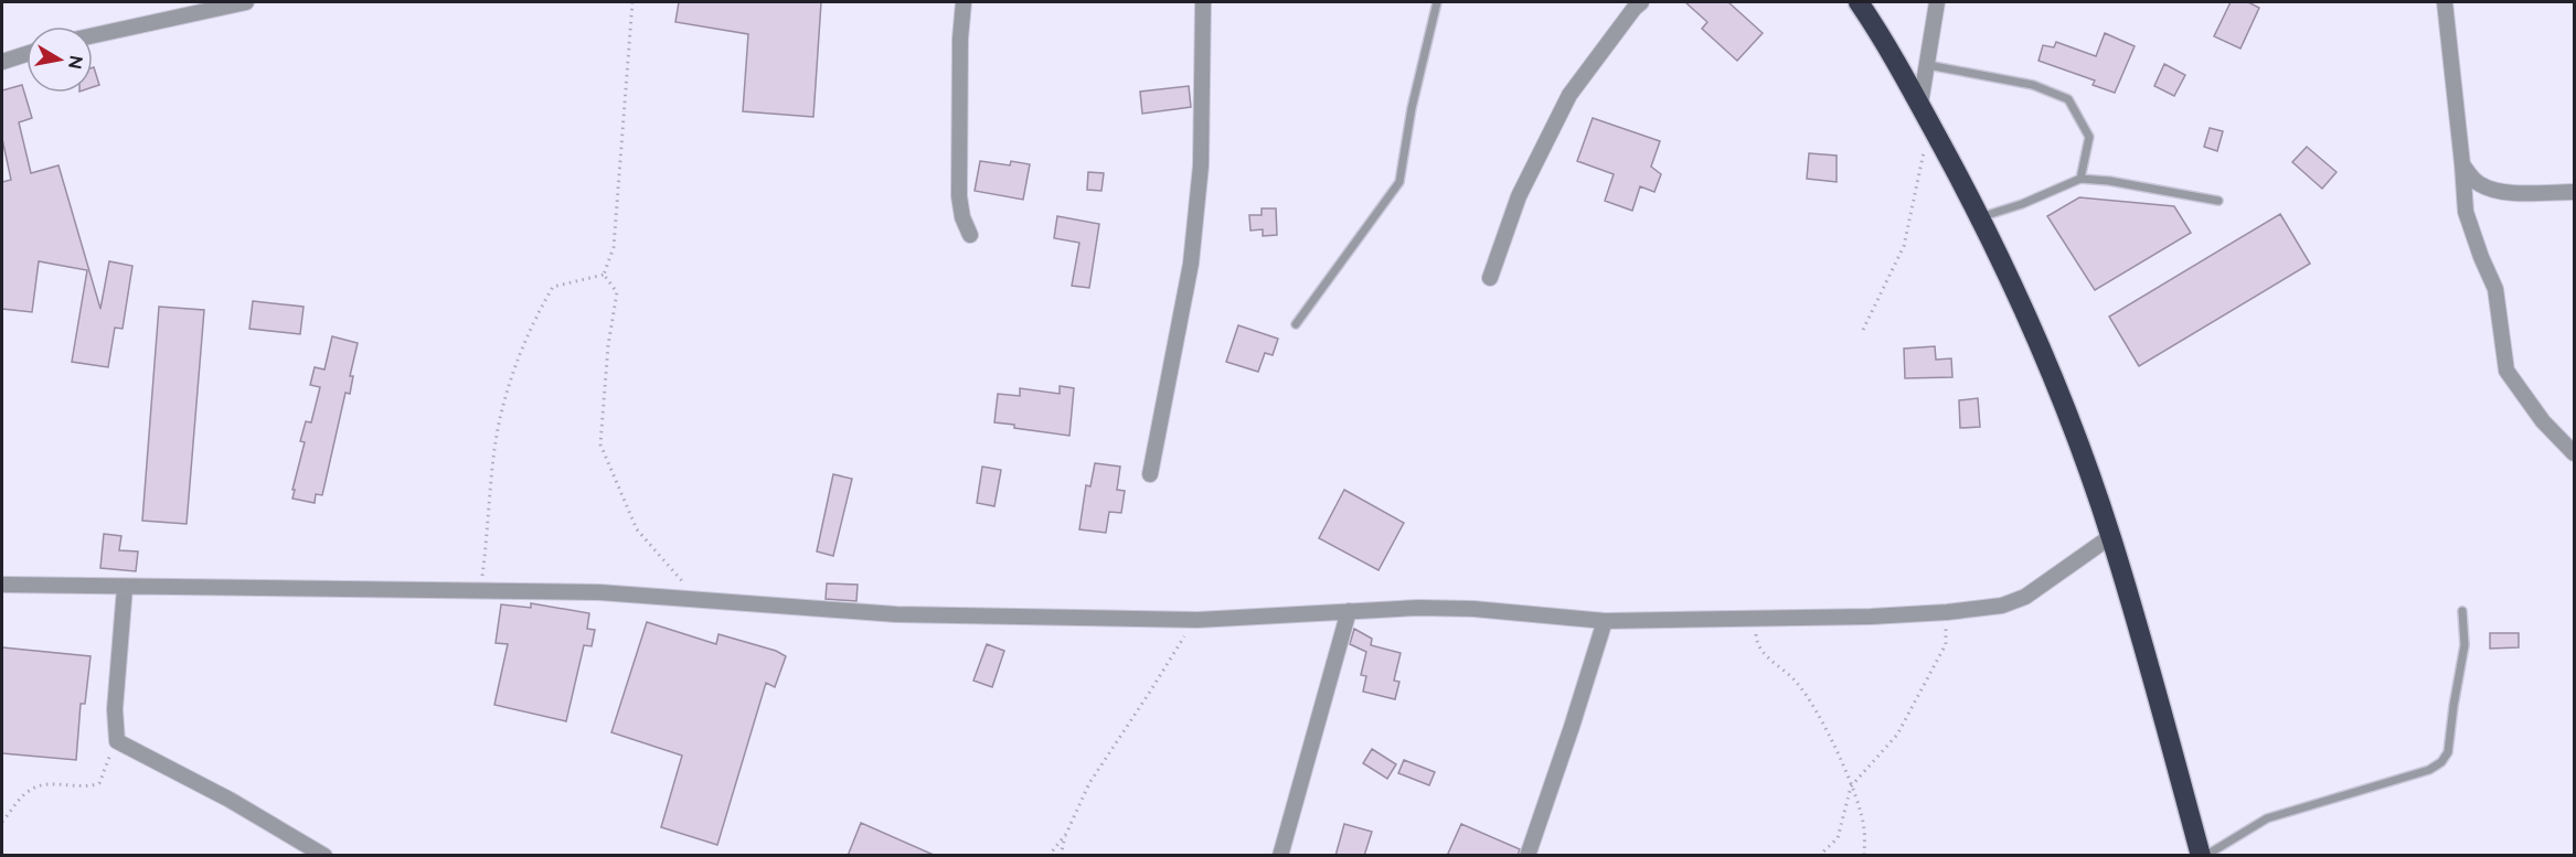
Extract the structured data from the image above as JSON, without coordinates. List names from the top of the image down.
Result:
{
  "north": "right"
}
